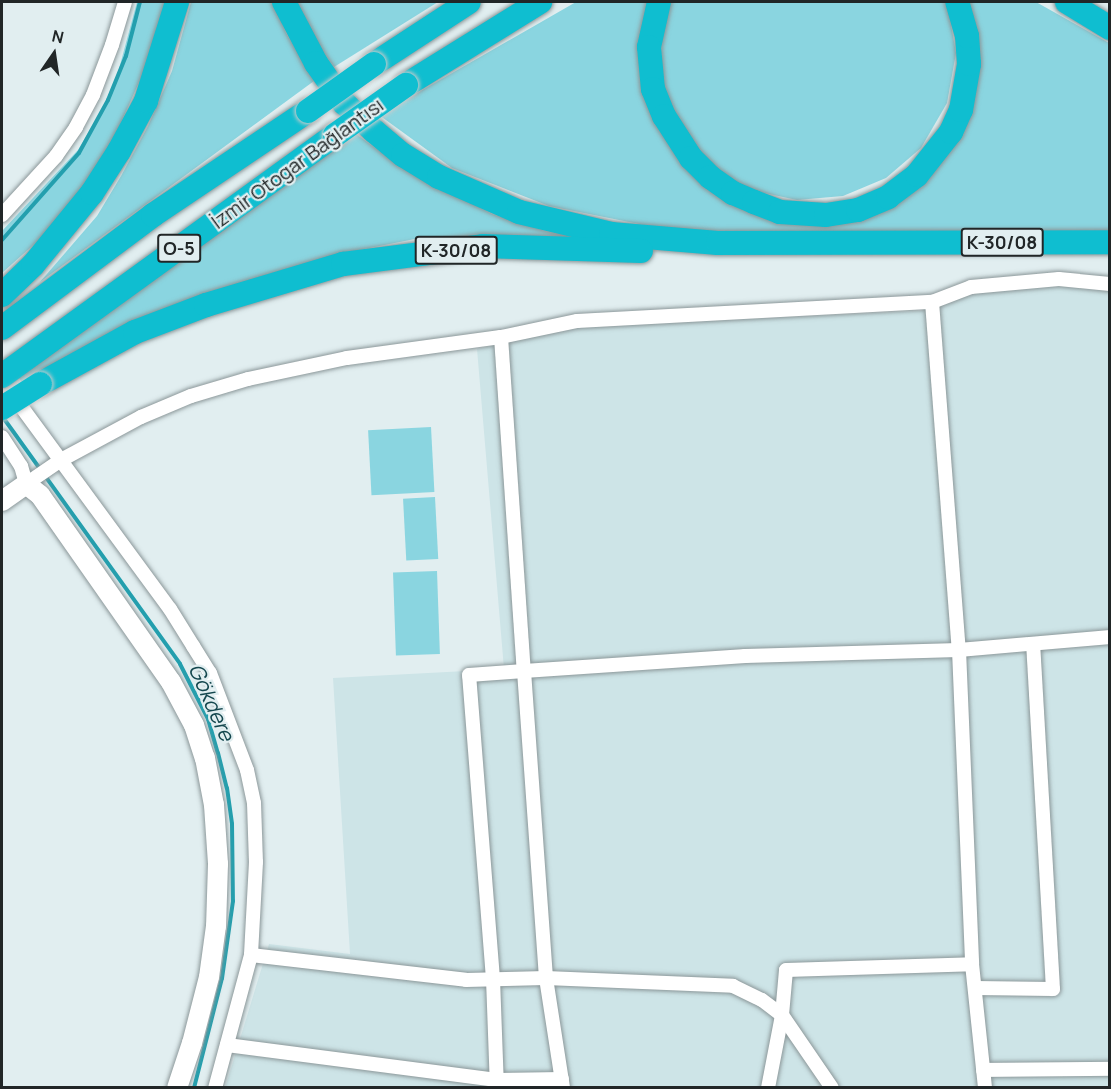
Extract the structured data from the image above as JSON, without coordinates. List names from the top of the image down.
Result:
{
  "streets": {
    "highway": ["İzmir Otogar Bağlantısı", "K-30/08", "O-5"]
  },
  "water": ["Gökdere"],
  "north": "top"
}
